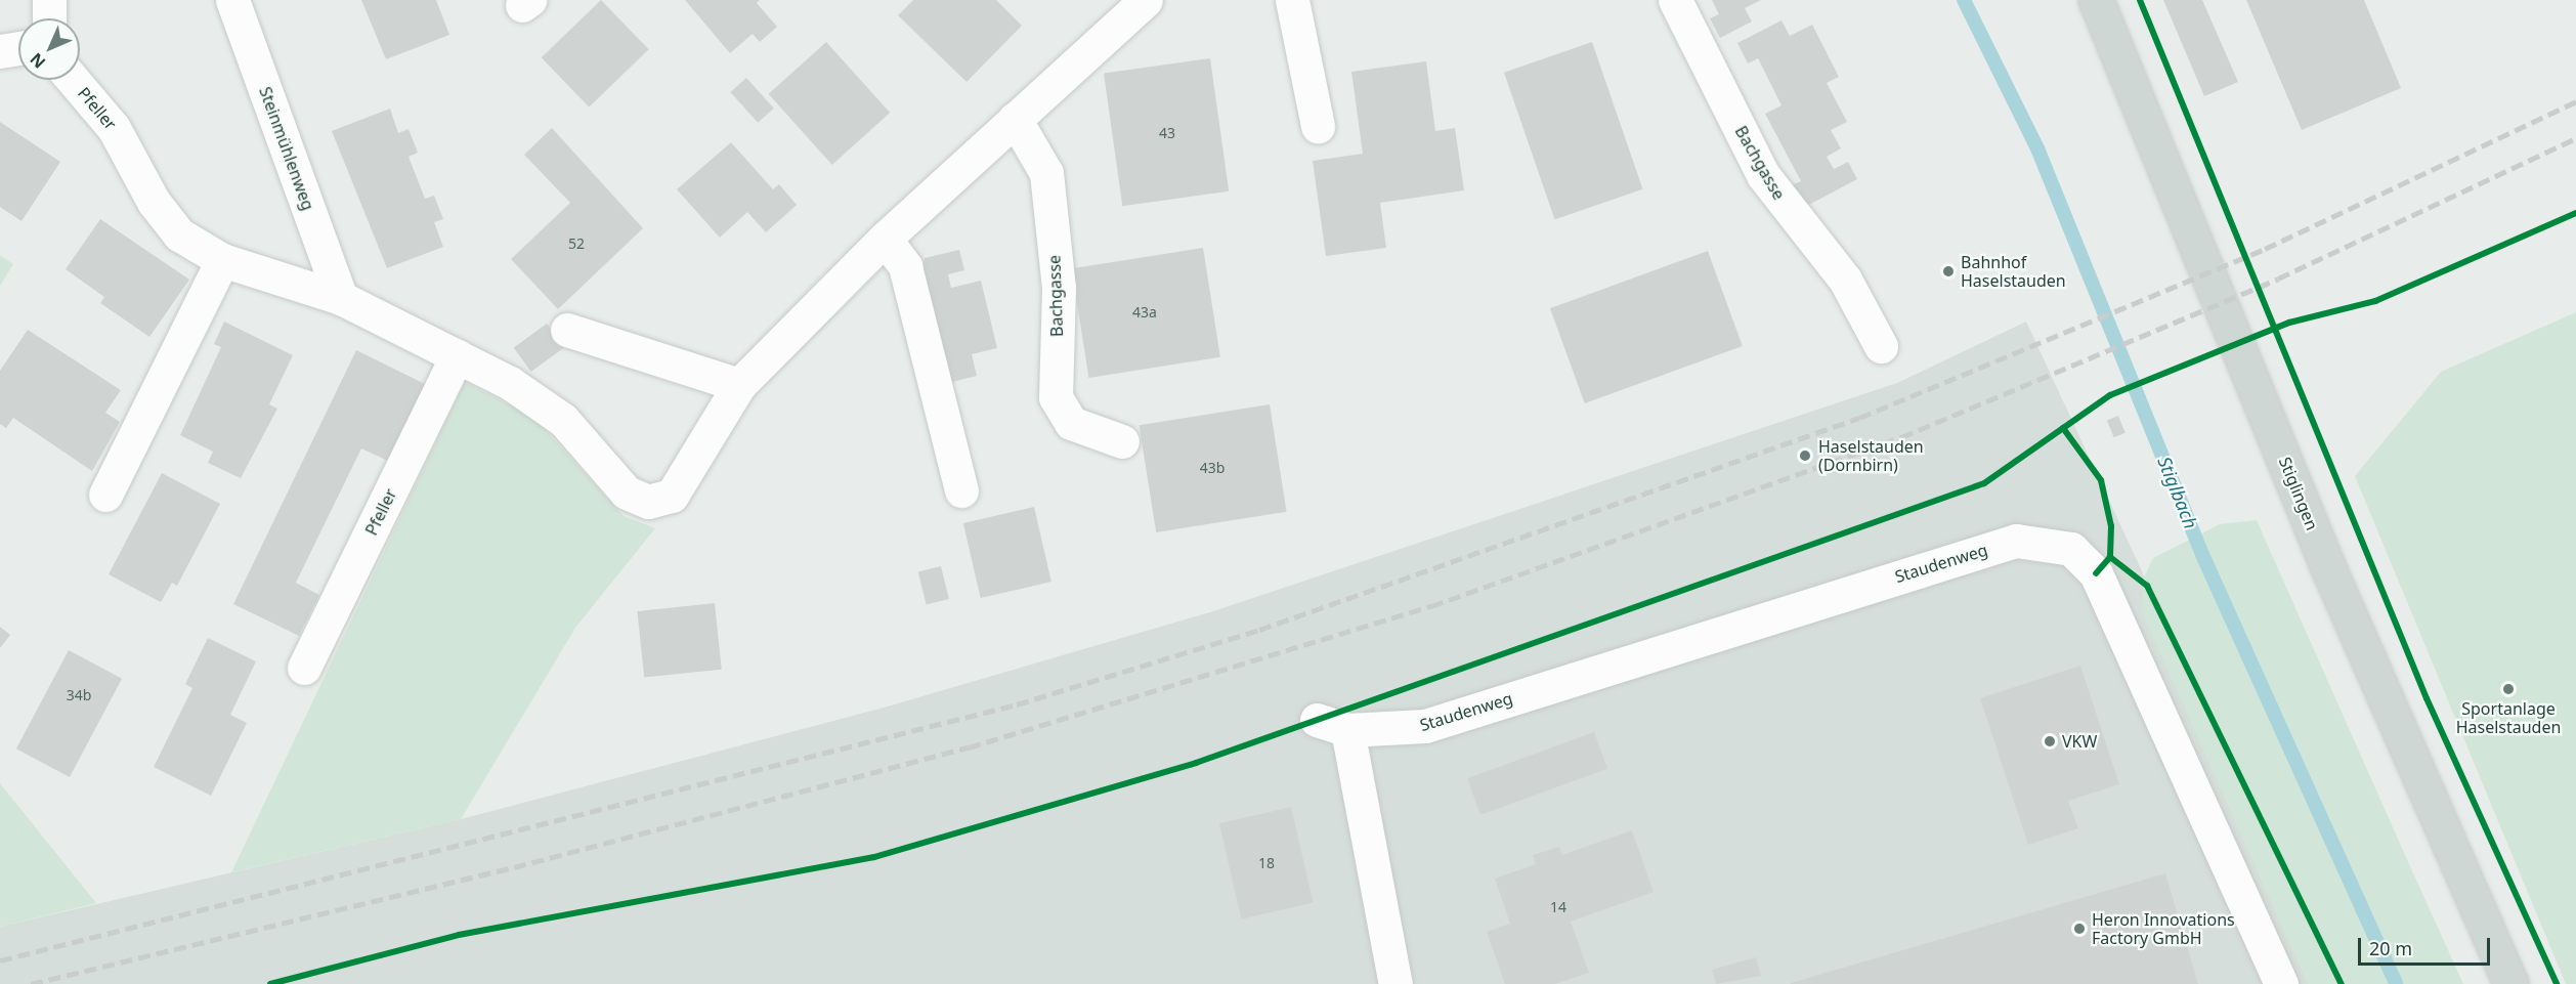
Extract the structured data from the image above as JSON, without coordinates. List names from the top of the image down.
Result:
{
  "streets": {
    "main road": ["Stiglingen"],
    "street": [
      "Pfeller",
      "Steinmühlenweg",
      "Bachgasse",
      "Staudenweg"
    ]
  },
  "crossings": [
    ["Pfeller", "Steinmühlenweg"]
  ],
  "water": ["Stiglbach"],
  "places": [
    "Bahnhof Haselstauden",
    "Haselstauden (Dornbirn)",
    "Sportanlage Haselstauden",
    "VKW",
    "Heron Innovations Factory GmbH"
  ],
  "house_numbers": [
    "43",
    "52",
    "43a",
    "43b",
    "34b",
    "18",
    "14"
  ],
  "scale_bar": "20 m",
  "north": "bottom left"
}
